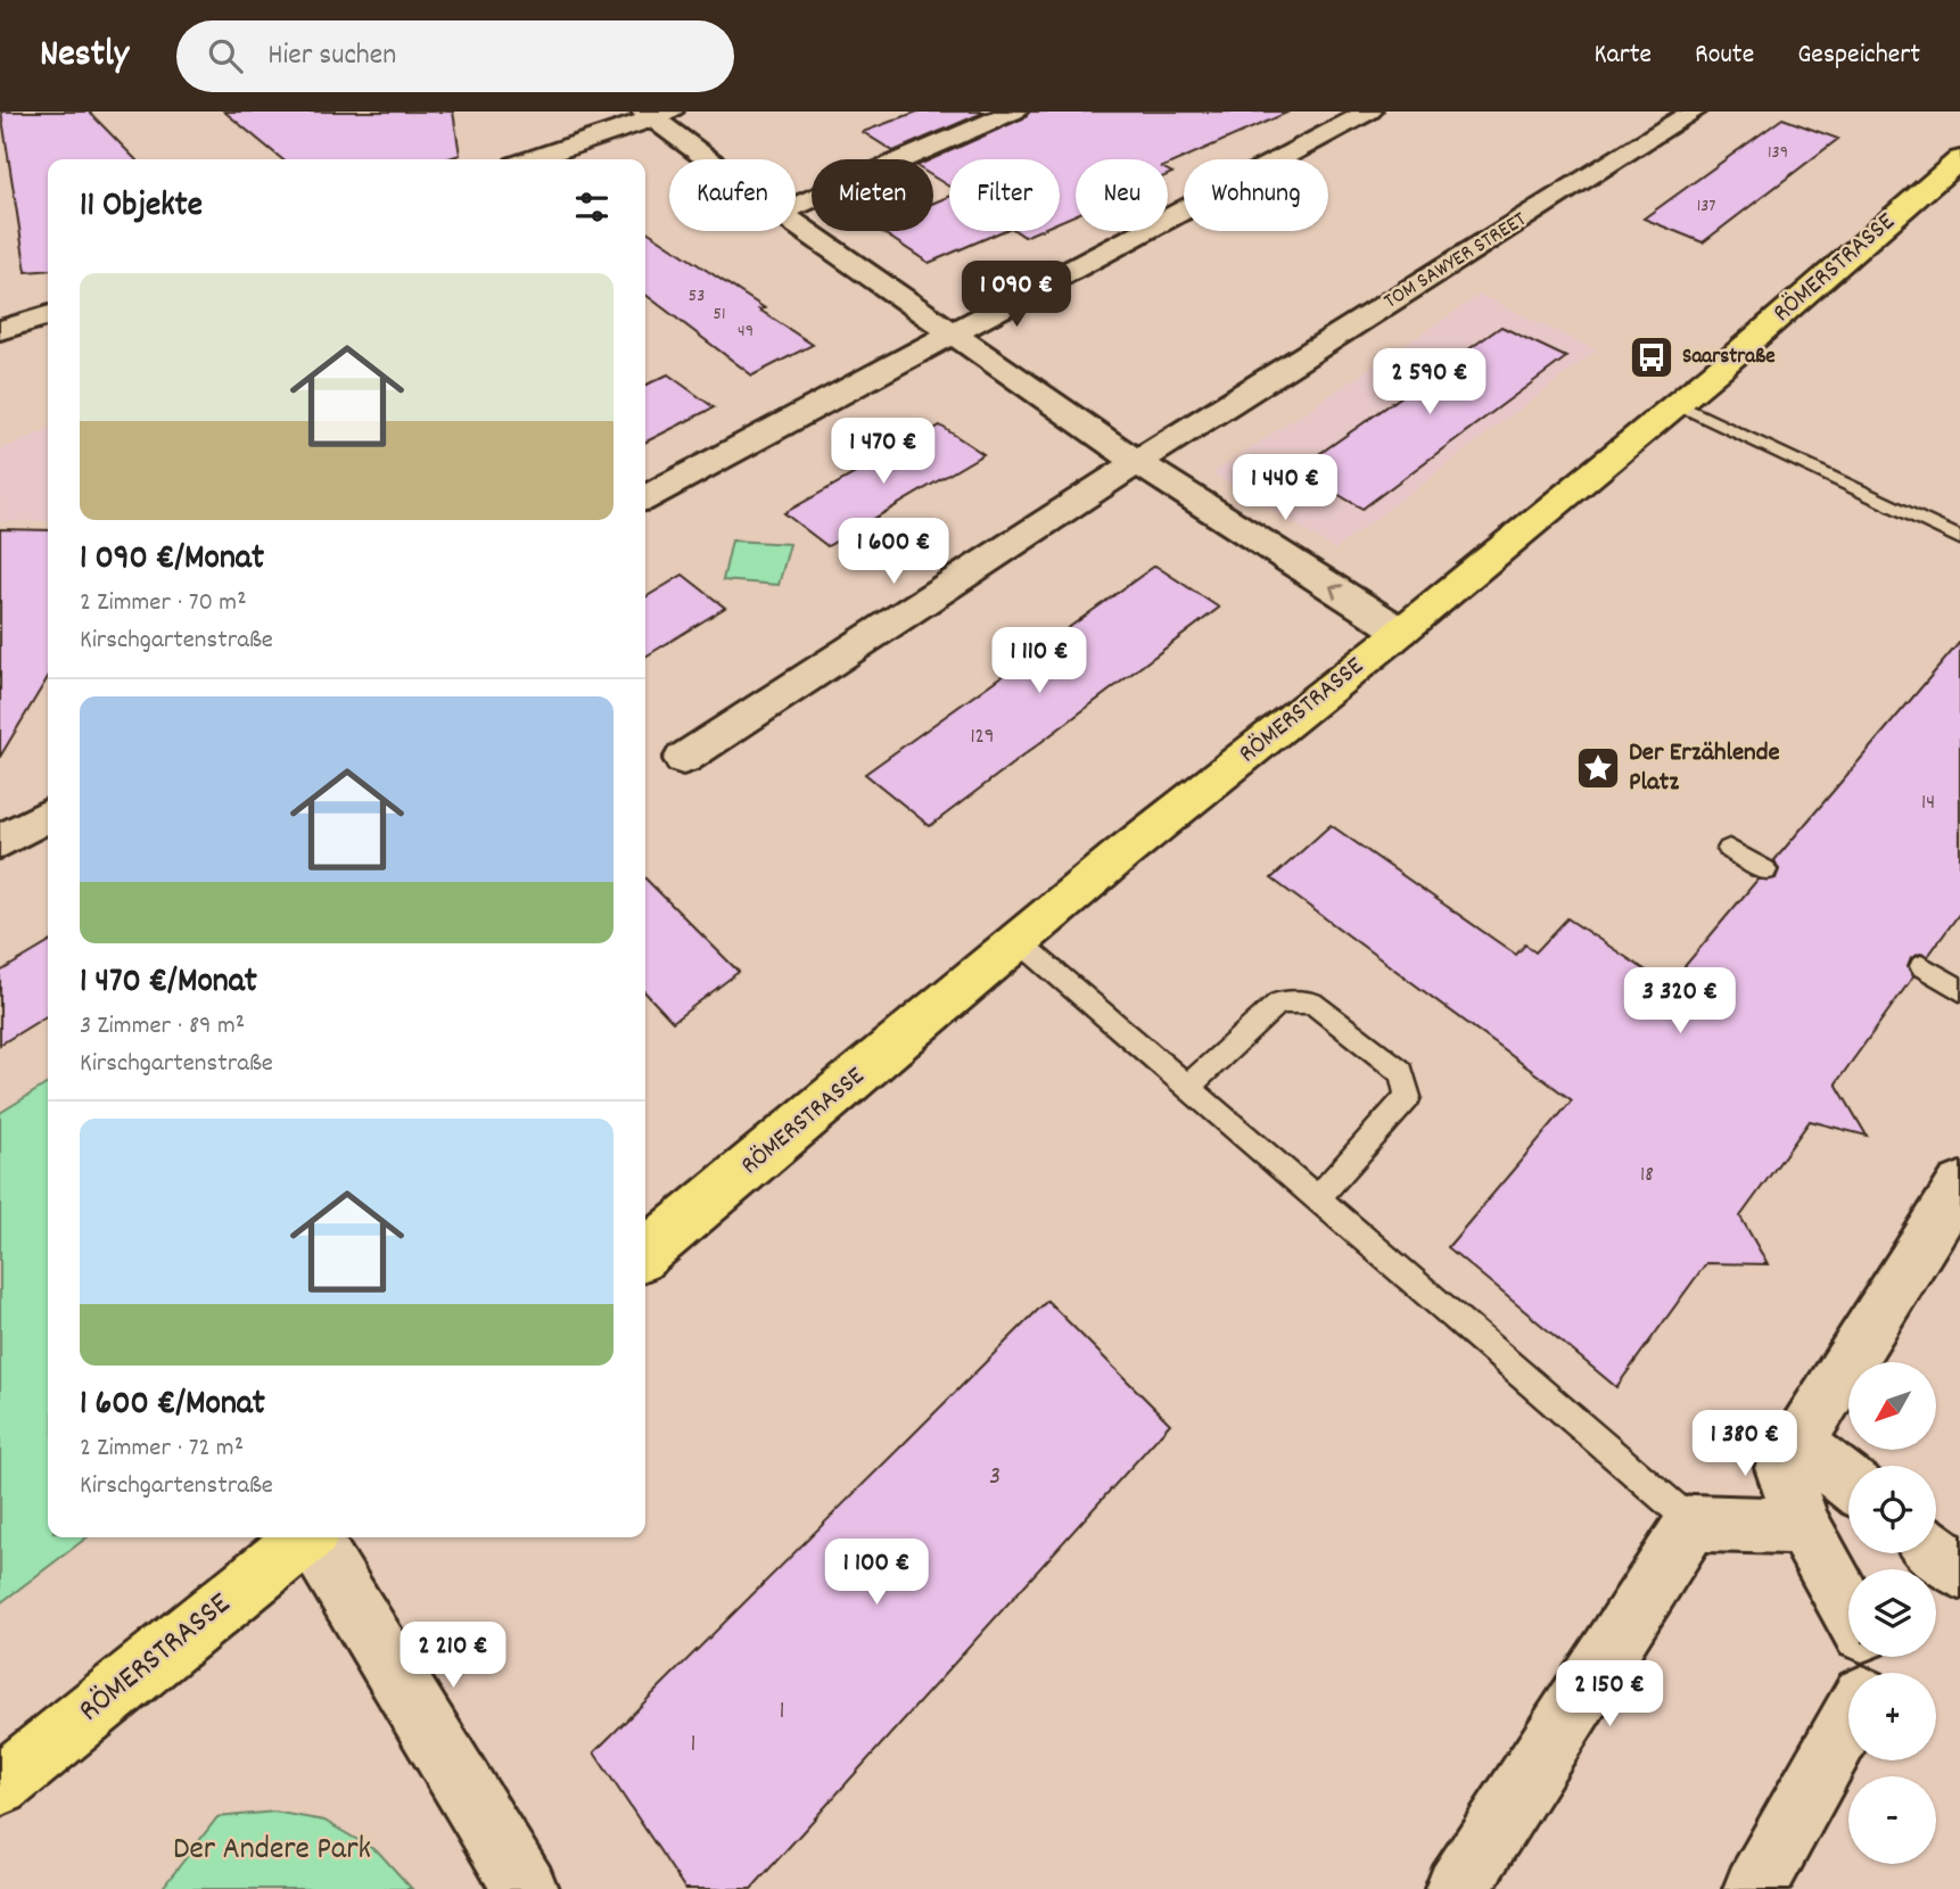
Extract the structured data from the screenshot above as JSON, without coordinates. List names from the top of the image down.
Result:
{
  "streets": {
    "main road": ["RÖMERSTRASSE"],
    "street": ["TOM SAWYER STREET"]
  },
  "parks": ["Der Andere Park"],
  "places": {
    "bus stop": ["Saarstraße"],
    "place": ["Der Erzählende Platz"]
  },
  "house_numbers": [
    "139",
    "137",
    "53",
    "51",
    "49",
    "129",
    "14",
    "18",
    "3",
    "1",
    "1"
  ],
  "north": "bottom left",
  "page": {
    "header": "Nestly",
    "search": "Hier suchen",
    "nav": ["Karte", "Route", "Gespeichert"],
    "chip": [
      "Kaufen",
      "Mieten",
      "Filter",
      "Neu",
      "Wohnung"
    ],
    "heading": "11 Objekte",
    "list": [
      {
        "name": "1 090 €/Monat",
        "note": "2 Zimmer · 70 m² · Kirschgartenstraße"
      },
      {
        "name": "1 470 €/Monat",
        "note": "3 Zimmer · 89 m² · Kirschgartenstraße"
      },
      {
        "name": "1 600 €/Monat",
        "note": "2 Zimmer · 72 m² · Kirschgartenstraße"
      }
    ],
    "price": [
      "1 090 €",
      "2 590 €",
      "1 470 €",
      "1 440 €",
      "1 600 €",
      "1 110 €",
      "3 320 €",
      "1 380 €",
      "1 100 €",
      "2 210 €",
      "2 150 €"
    ],
    "map_buttons": ["+", "−"]
  }
}
